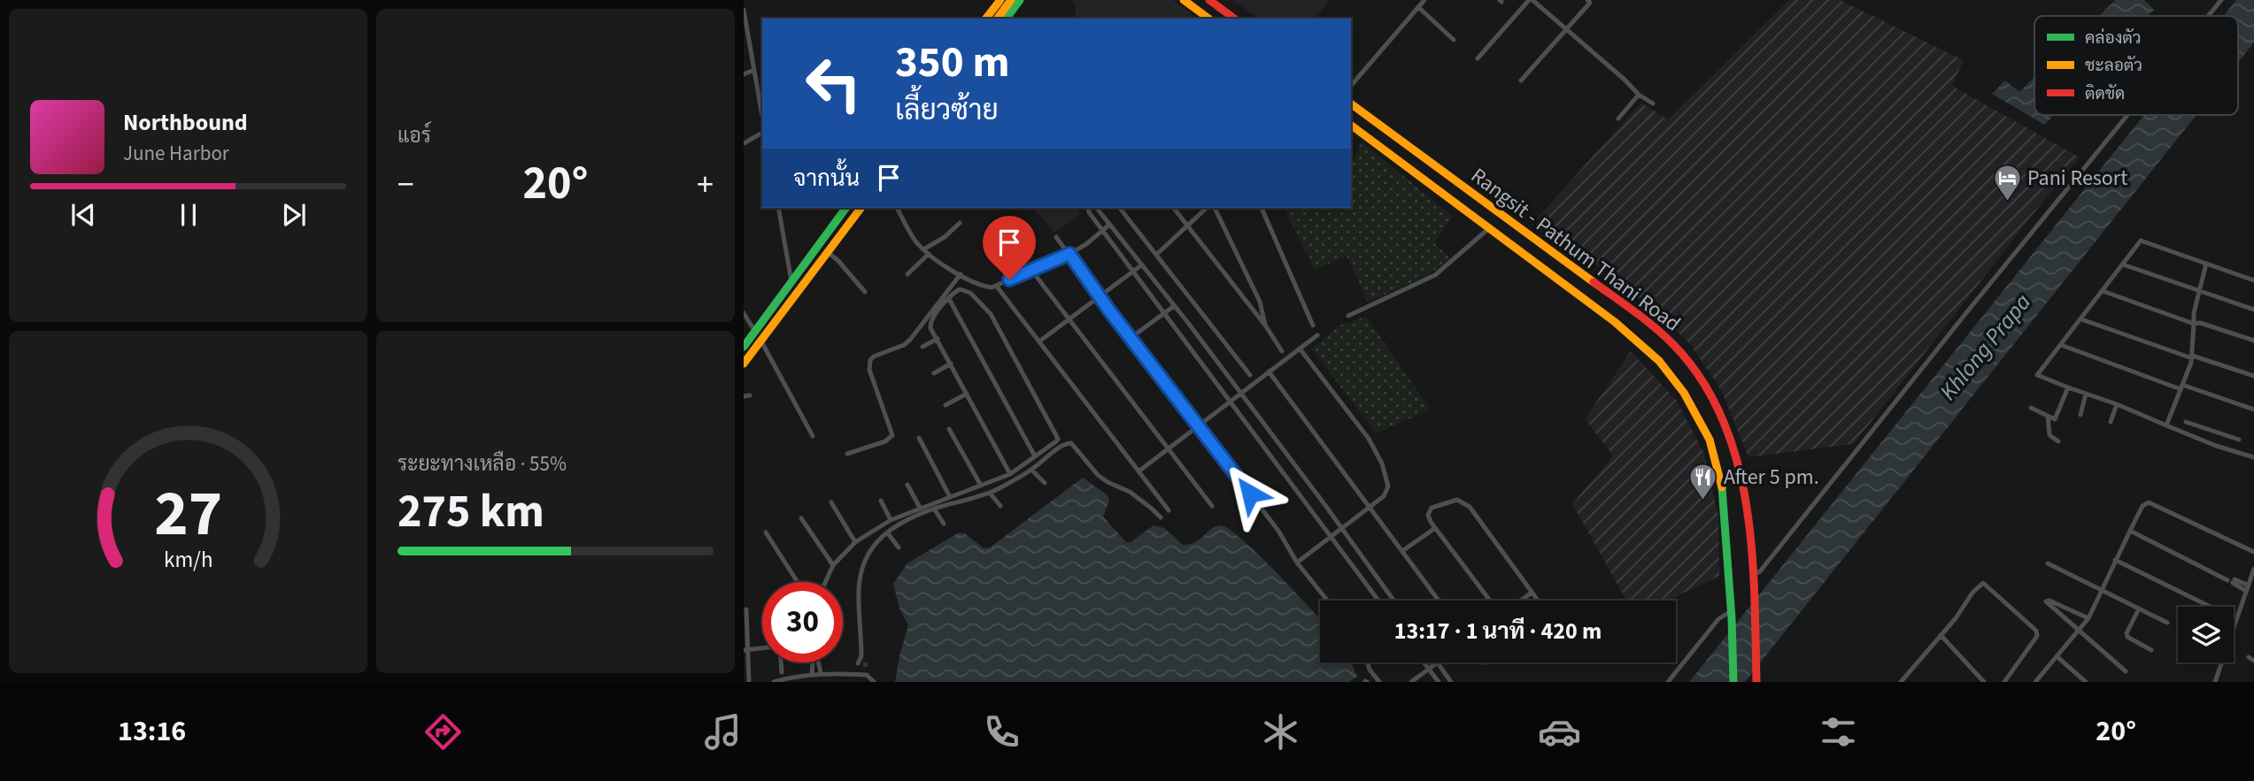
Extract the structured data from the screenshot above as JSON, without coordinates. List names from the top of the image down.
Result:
{
  "streets": {
    "main road": ["Rangsit - Pathum Thani Road"]
  },
  "water": ["Khlong Prapa"],
  "places": {
    "hotel": ["Pani Resort"],
    "restaurant": ["After 5 pm."]
  },
  "legend": ["คล่องตัว", "ชะลอตัว", "ติดขัด"],
  "page": {
    "tile": [
      "แอร์",
      ["ระยะทางเหลือ · 55%", "275 km"]
    ],
    "turn": ["350 m", "เลี้ยวซ้าย"],
    "song": ["Northbound", "June Harbor"],
    "then": "จากนั้น",
    "heat": ["−", "20°", "+"],
    "limit": "30",
    "trip": "13:17 · 1 นาที · 420 m",
    "tabs": ["13:16", "20°"],
    "gauge": ["27", "km/h"]
  }
}
